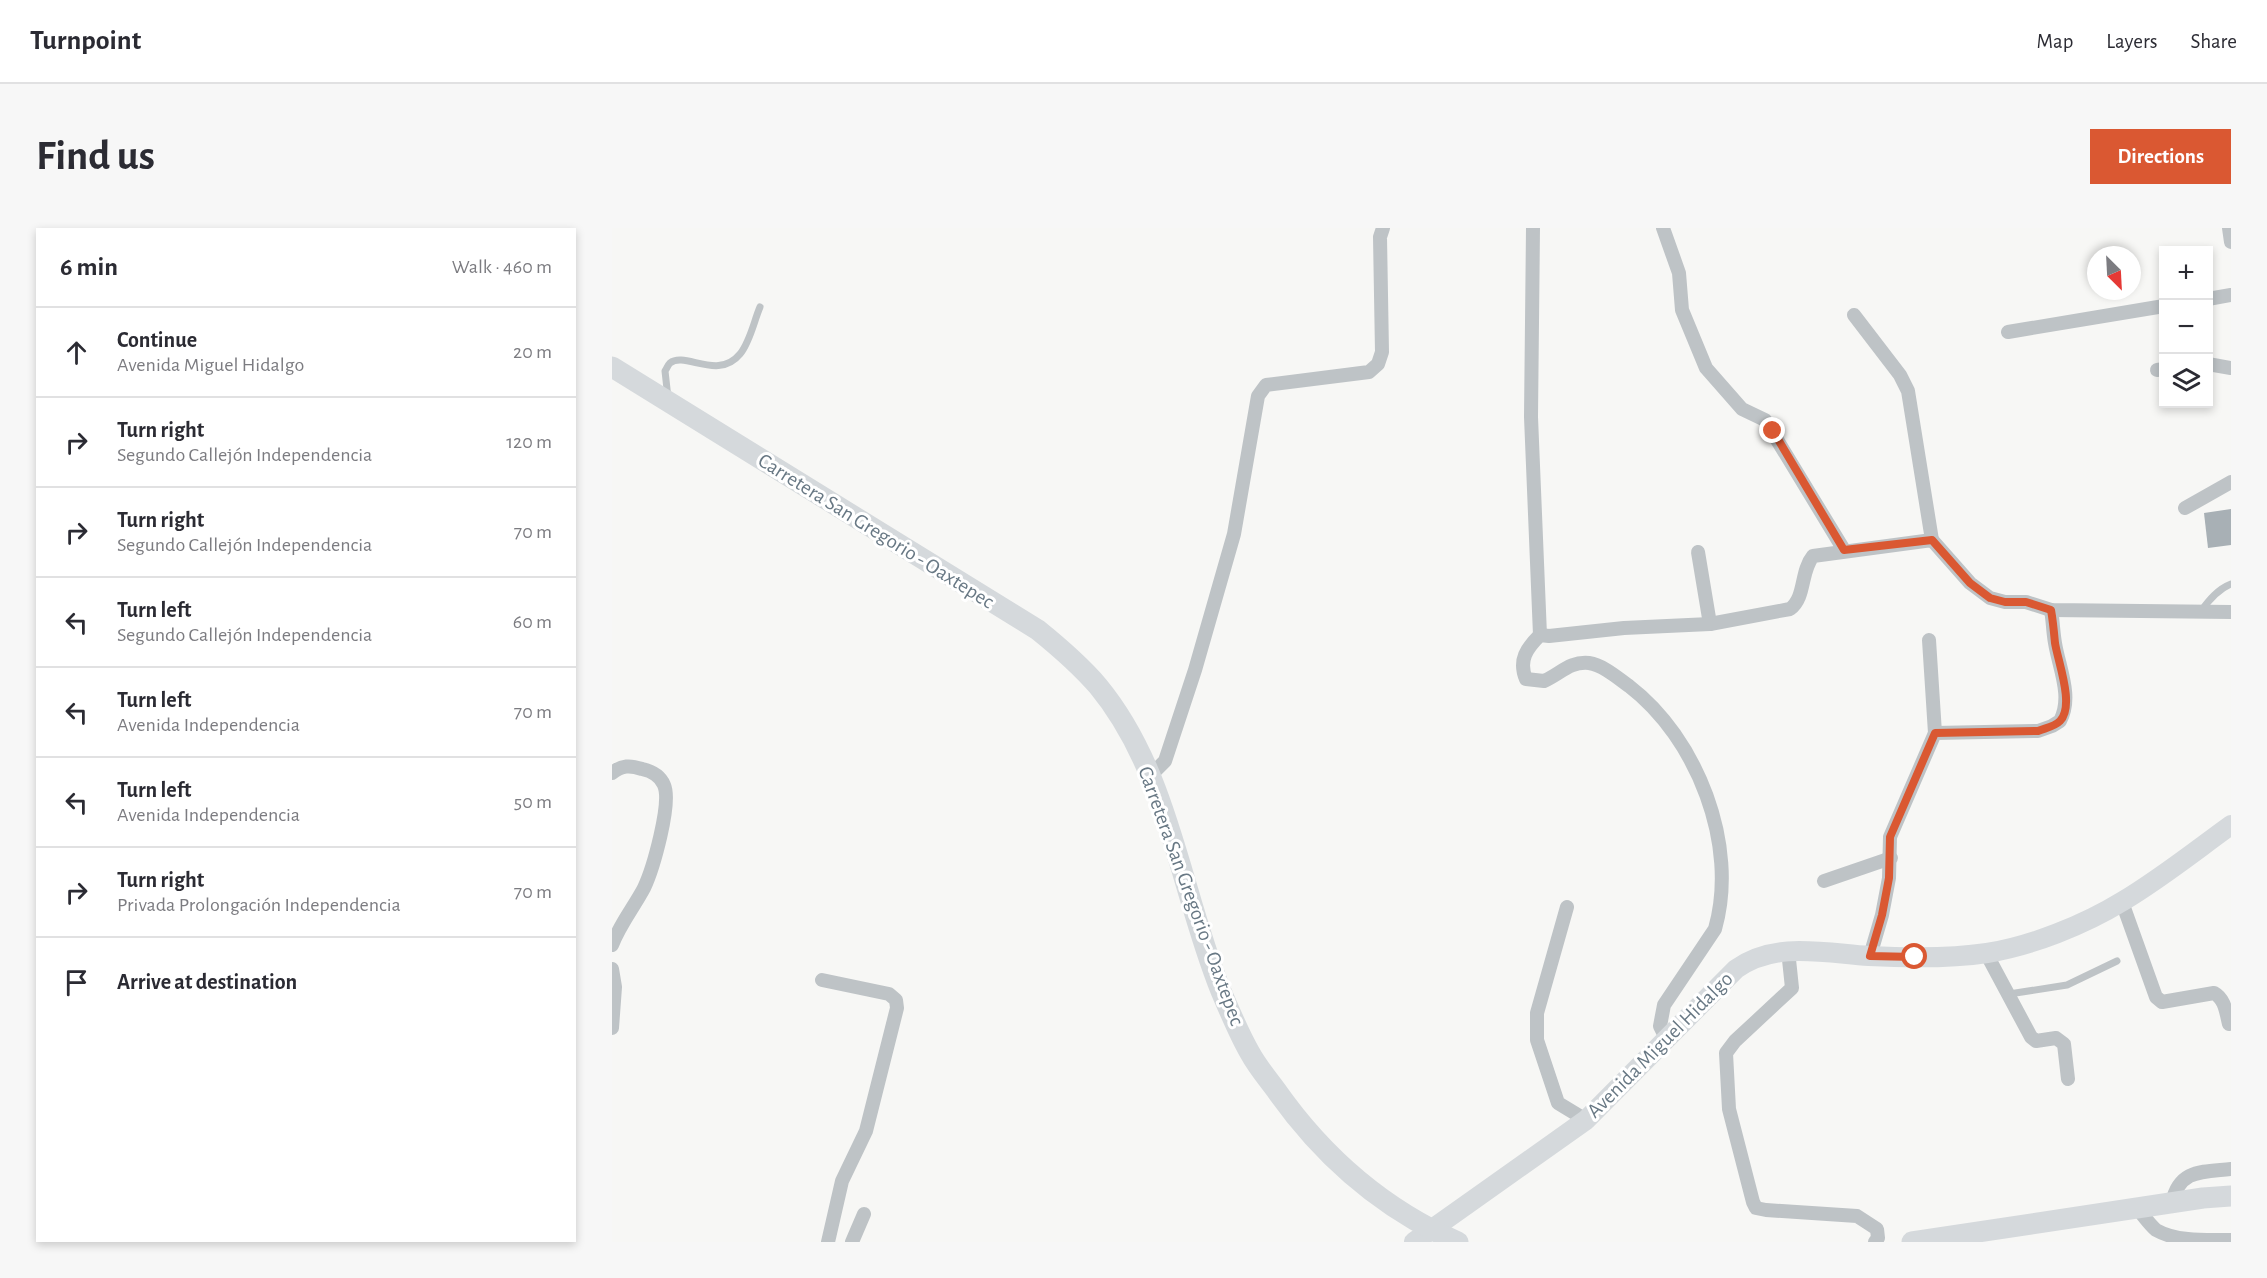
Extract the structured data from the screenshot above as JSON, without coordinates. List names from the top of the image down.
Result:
{
  "streets": {
    "main road": ["Carretera San Gregorio - Oaxtepec", "Avenida Miguel Hidalgo"]
  },
  "north": "bottom right",
  "page": {
    "header": "Turnpoint",
    "nav": ["Map", "Layers", "Share"],
    "buttons": "Directions",
    "title": "Find us",
    "heading": ["6 min", "Walk · 460 m"],
    "map_buttons": ["+", "−"],
    "list": [
      ["Continue", "Avenida Miguel Hidalgo", "20 m"],
      ["Turn right", "Segundo Callejón Independencia", "120 m"],
      ["Turn right", "Segundo Callejón Independencia", "70 m"],
      ["Turn left", "Segundo Callejón Independencia", "60 m"],
      ["Turn left", "Avenida Independencia", "70 m"],
      ["Turn left", "Avenida Independencia", "50 m"],
      ["Turn right", "Privada Prolongación Independencia", "70 m"],
      "Arrive at destination"
    ]
  }
}
